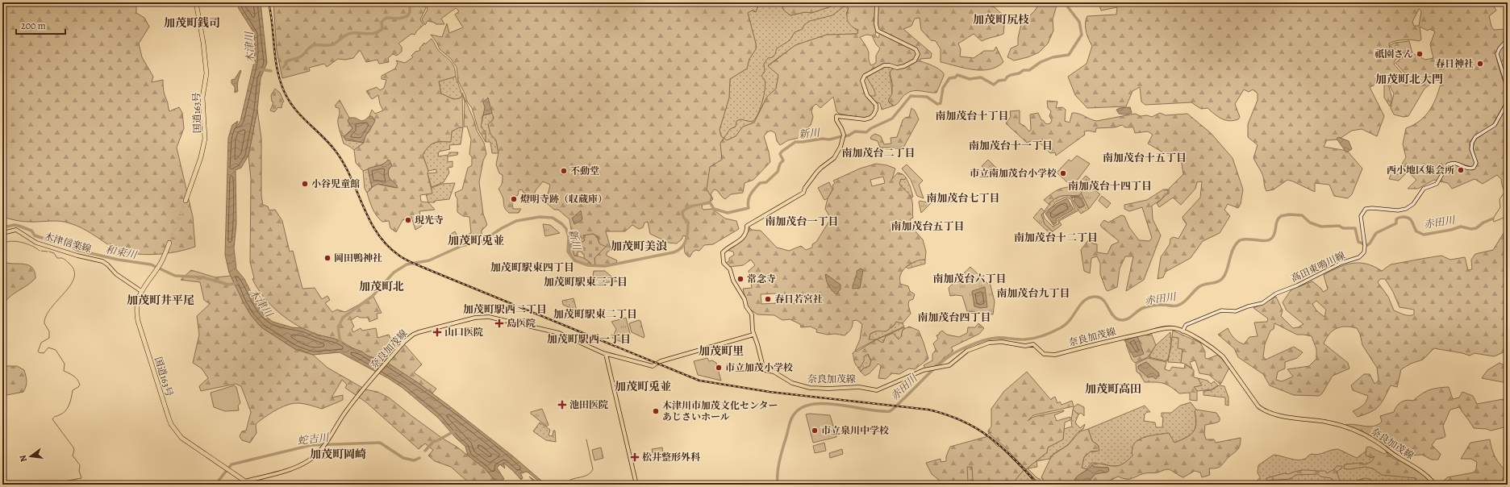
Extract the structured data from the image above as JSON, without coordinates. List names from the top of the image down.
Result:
{
  "streets": {
    "highway": ["国道163号"],
    "main road": ["木津信楽線", "高田東鳴川線", "奈良加茂線"]
  },
  "crossings": [
    ["国道163号", "木津信楽線"],
    ["国道163号", "奈良加茂線"],
    ["高田東鳴川線", "奈良加茂線"]
  ],
  "districts": [
    "加茂町尻枝",
    "加茂町銭司",
    "加茂町北大門",
    "南加茂台十丁目",
    "南加茂台十一丁目",
    "南加茂台二丁目",
    "南加茂台十五丁目",
    "南加茂台十四丁目",
    "南加茂台七丁目",
    "南加茂台一丁目",
    "南加茂台五丁目",
    "南加茂台十二丁目",
    "加茂町兎並",
    "加茂町美浪",
    "加茂町駅東四丁目",
    "南加茂台六丁目",
    "加茂町駅東三丁目",
    "加茂町北",
    "南加茂台九丁目",
    "加茂町井平尾",
    "加茂町駅西二丁目",
    "加茂町駅東二丁目",
    "南加茂台四丁目",
    "加茂町駅西一丁目",
    "加茂町里",
    "加茂町兎並",
    "加茂町高田",
    "加茂町岡崎"
  ],
  "water": [
    "木津川",
    "新川",
    "赤田川",
    "和束川",
    "蛇吉川"
  ],
  "places": {
    "other": [
      "祇園さん",
      "春日神社",
      "西小地区集会所",
      "不動堂",
      "市立南加茂台小学校",
      "小谷児童館",
      "燈明寺跡（収蔵庫）",
      "現光寺",
      "岡田鴨神社",
      "常念寺",
      "春日若宮社",
      "市立加茂小学校",
      "木津川市加茂文化センター あじさいホール",
      "市立泉川中学校"
    ],
    "health": [
      "島医院",
      "山口医院",
      "池田医院",
      "松井整形外科"
    ]
  },
  "scale_bar": "200 m",
  "north": "left"
}
